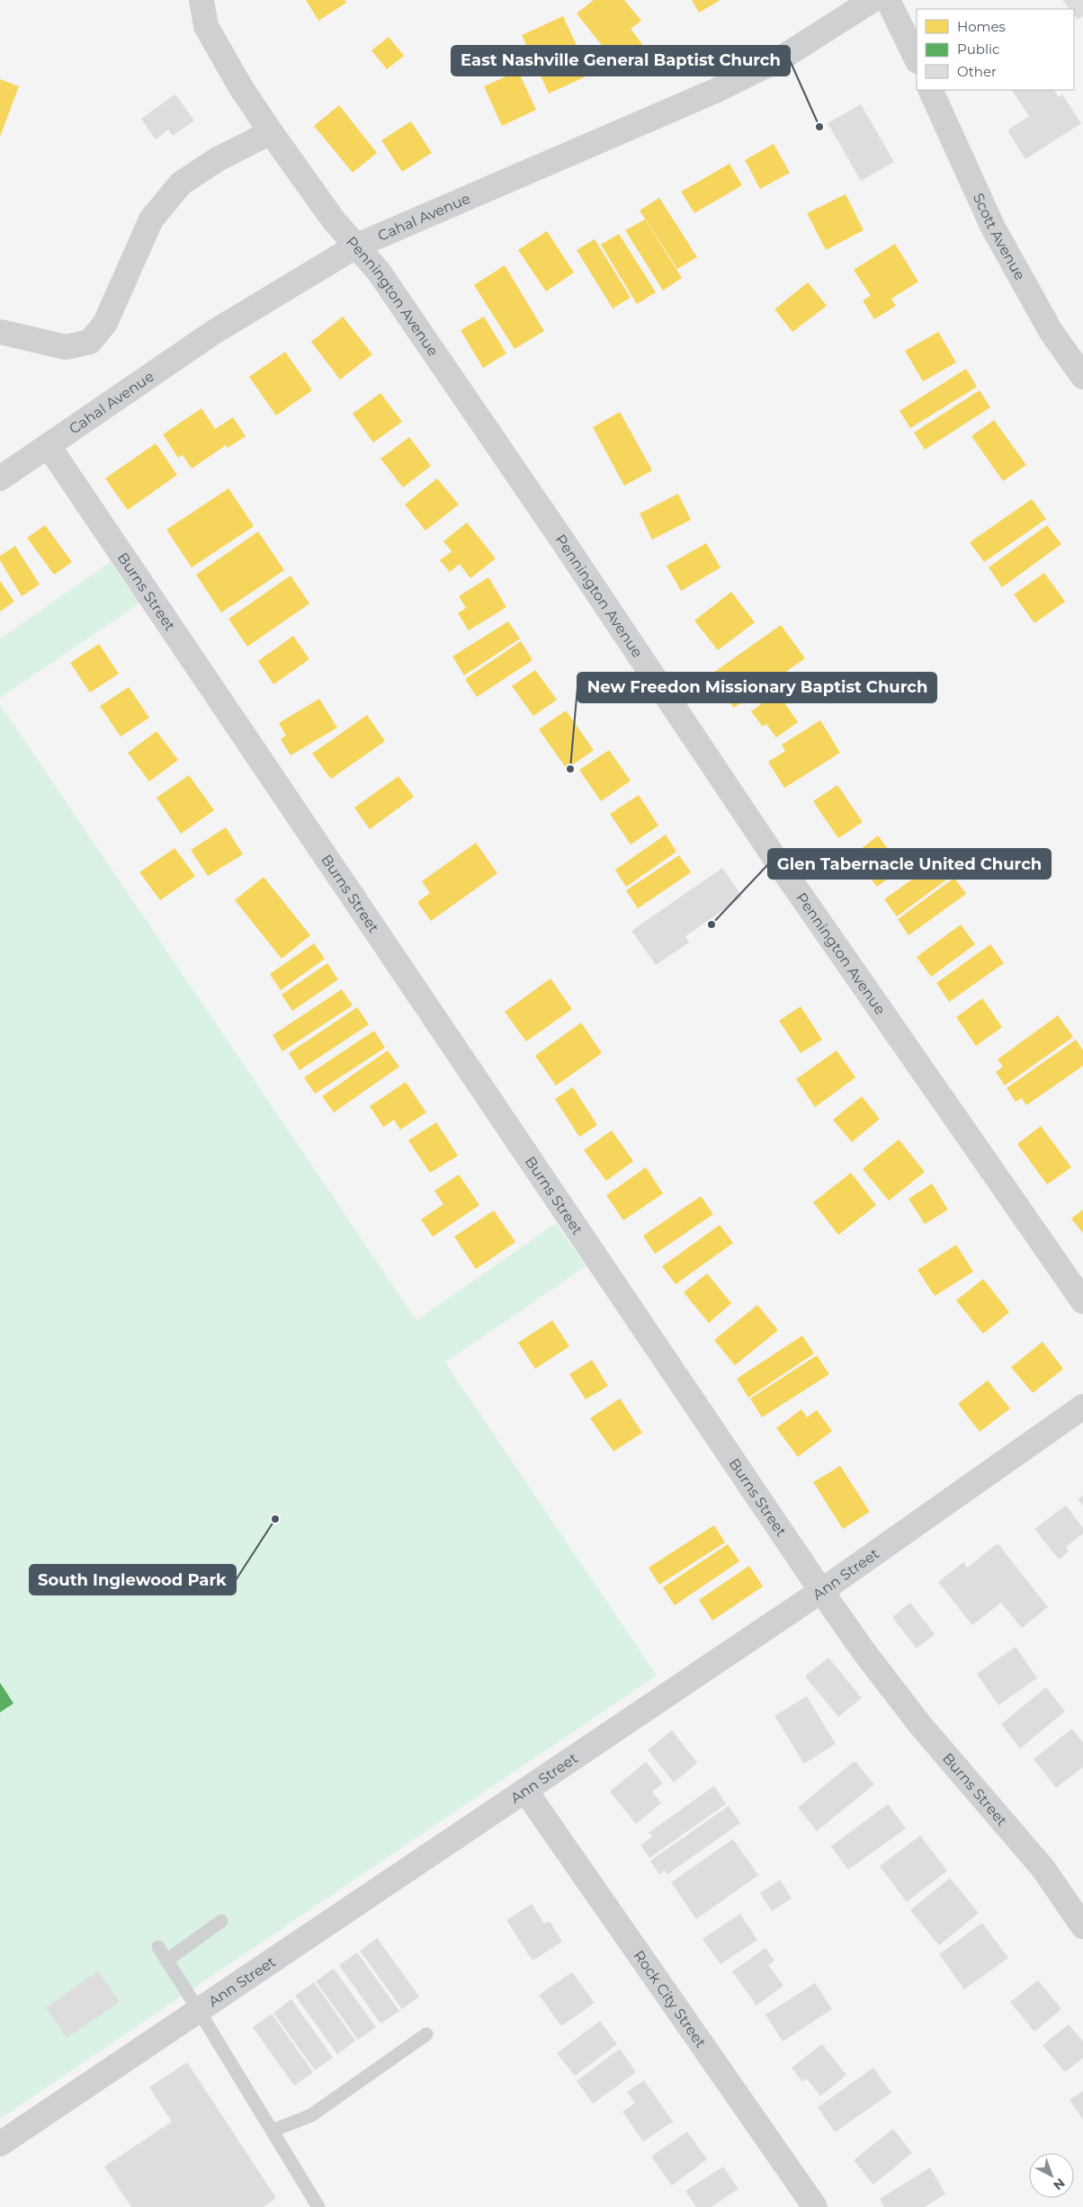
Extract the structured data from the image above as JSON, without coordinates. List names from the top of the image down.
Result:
{
  "streets": {
    "street": [
      "Cahal Avenue",
      "Scott Avenue",
      "Pennington Avenue",
      "Burns Street",
      "Ann Street",
      "Rock City Street"
    ]
  },
  "crossings": [
    ["Cahal Avenue", "Pennington Avenue"],
    ["Cahal Avenue", "Burns Street"],
    ["Burns Street", "Ann Street"],
    ["Ann Street", "Rock City Street"]
  ],
  "places": [
    "East Nashville General Baptist Church",
    "New Freedon Missionary Baptist Church",
    "Glen Tabernacle United Church",
    "South Inglewood Park"
  ],
  "legend": ["Homes", "Public", "Other"],
  "north": "bottom right"
}
